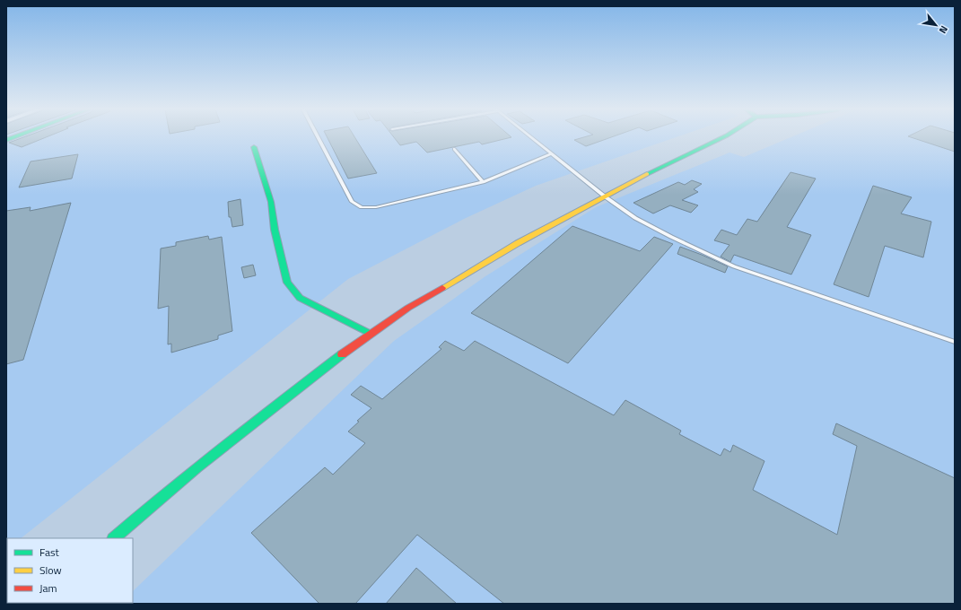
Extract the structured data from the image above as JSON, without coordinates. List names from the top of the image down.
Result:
{
  "legend": ["Fast", "Slow", "Jam"],
  "north": "bottom right"
}
